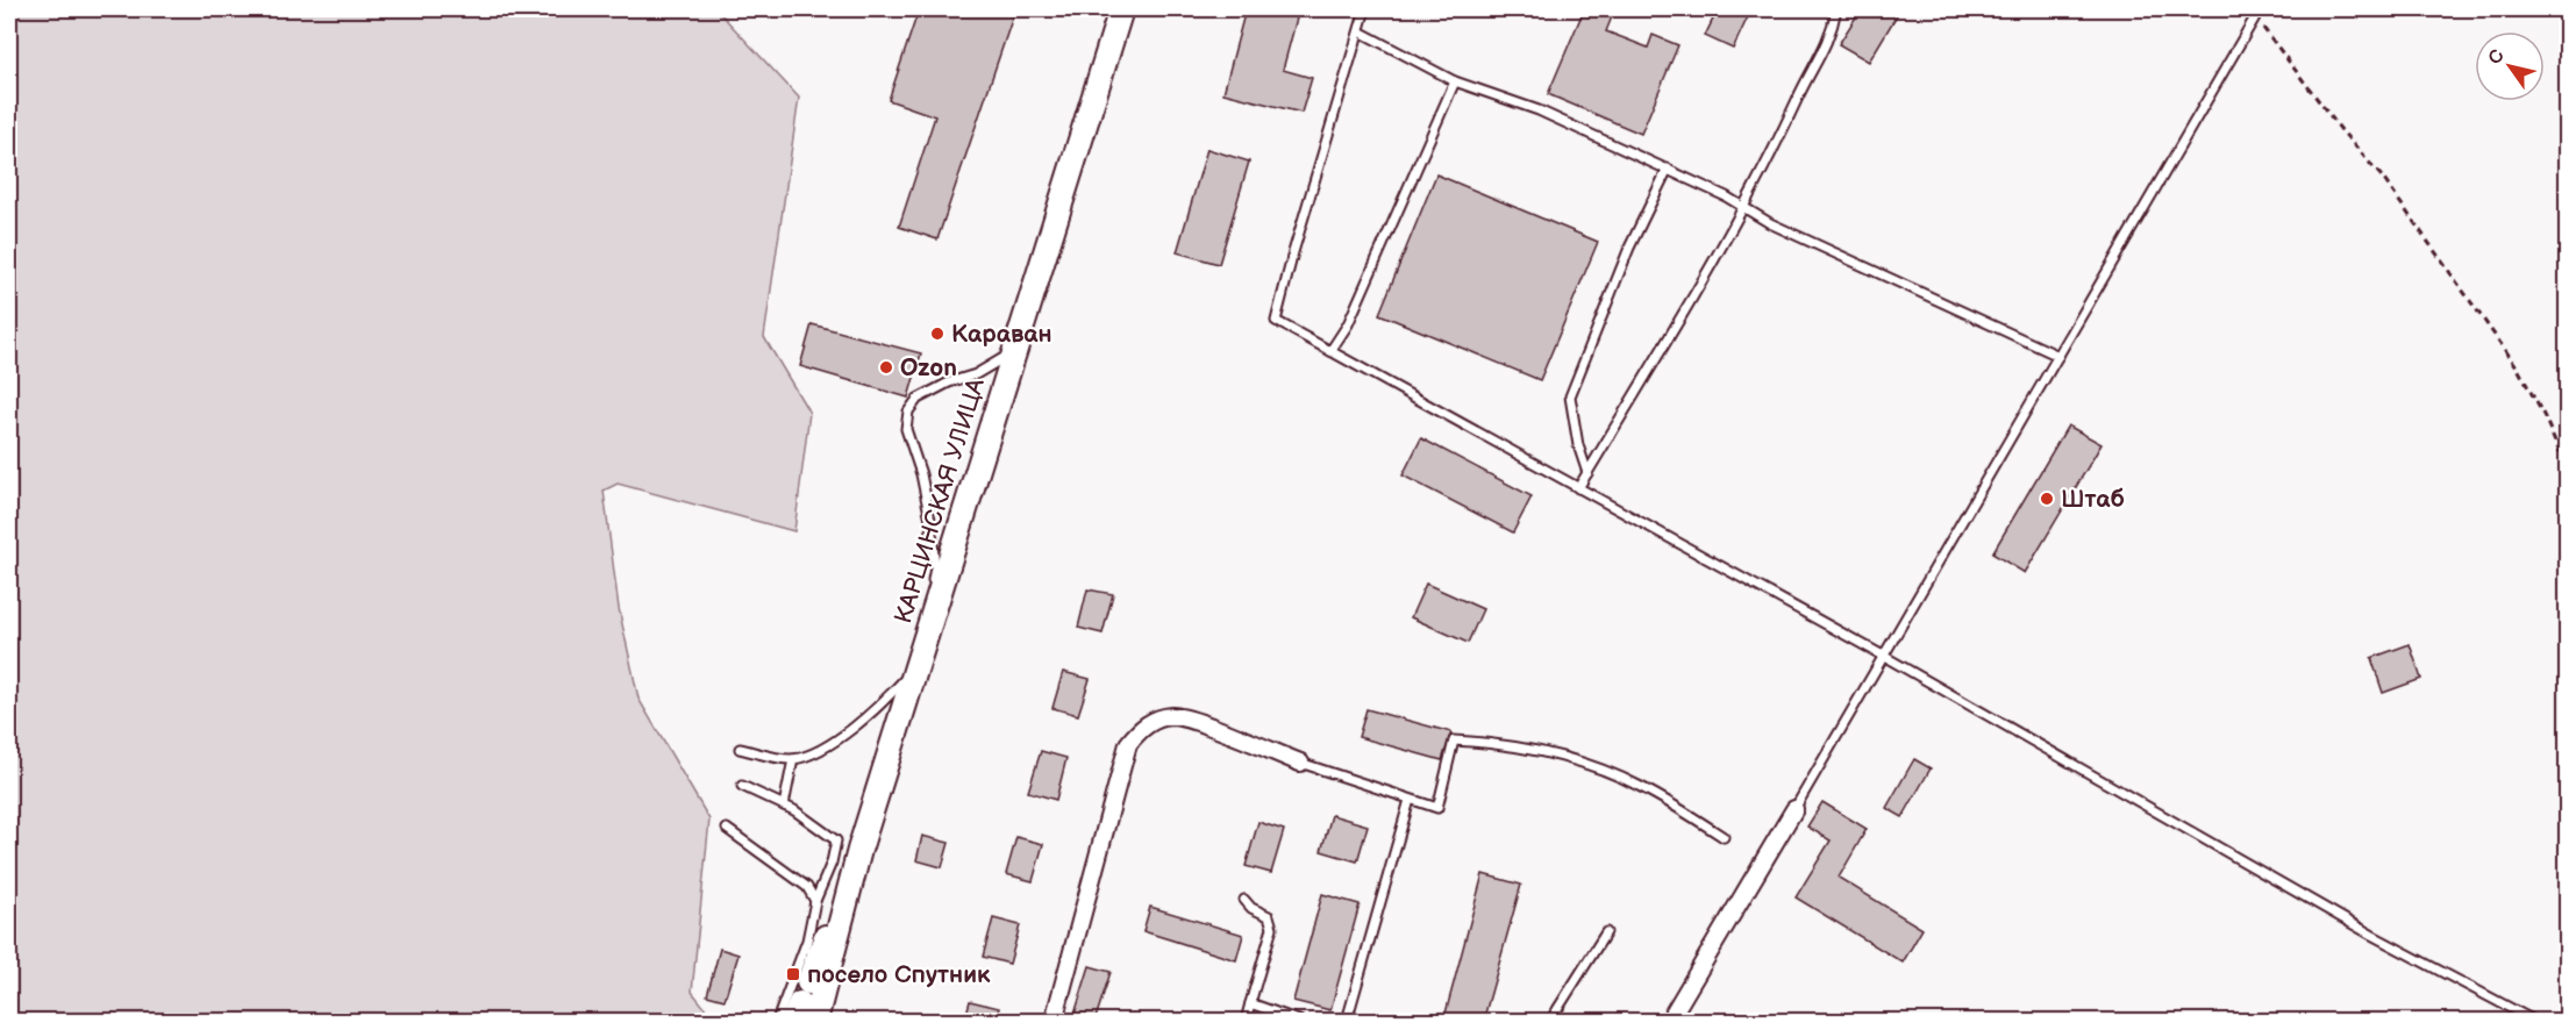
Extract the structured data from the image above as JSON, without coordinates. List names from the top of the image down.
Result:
{
  "streets": {
    "main road": ["КАРЦИНСКАЯ УЛИЦА"]
  },
  "places": {
    "other": ["Караван", "Ozon", "Штаб"],
    "transit": ["посело Спутник"]
  },
  "north": "top left"
}
